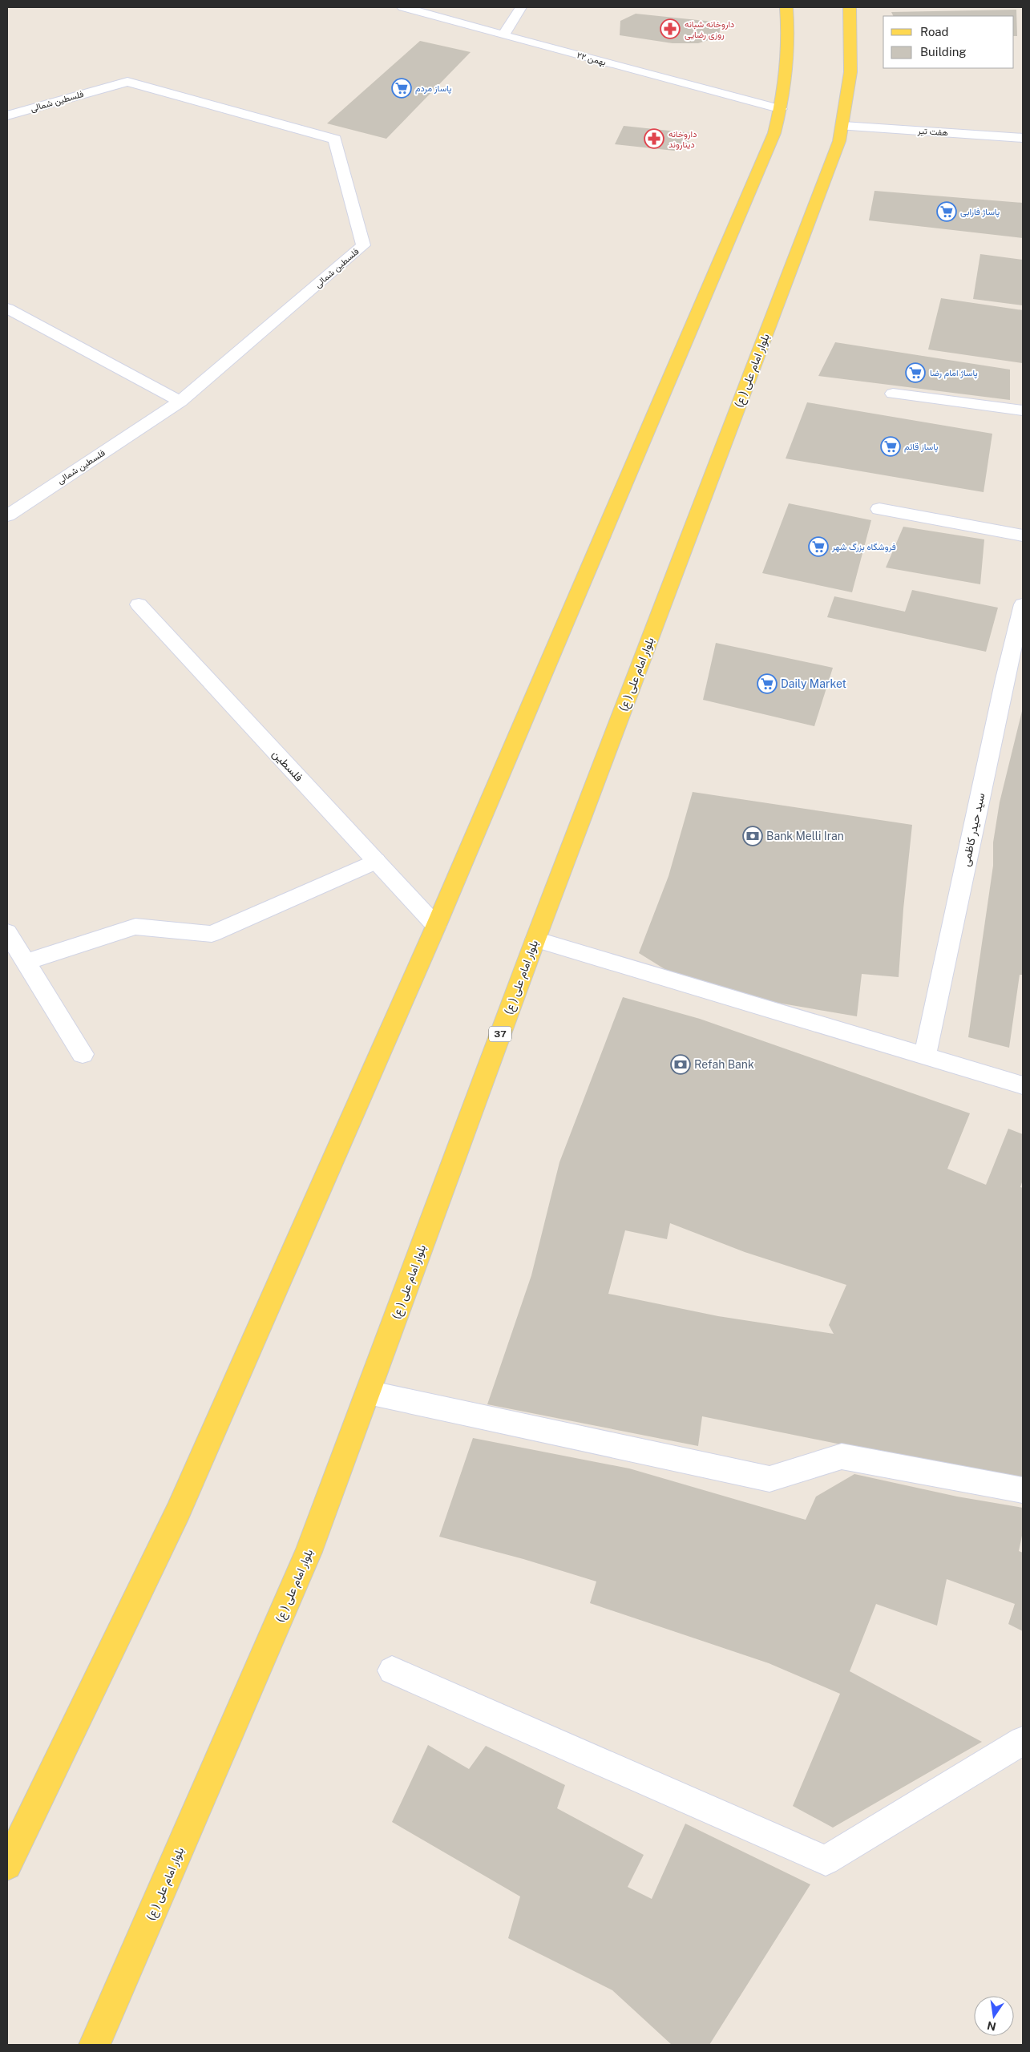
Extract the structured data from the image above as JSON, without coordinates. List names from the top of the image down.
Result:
{
  "streets": {
    "main road": ["بلوار امام علی ( ع)", "37"],
    "street": [
      "۲۲ بهمن",
      "فلسطین شمالی",
      "هفت تیر",
      "فلسطین",
      "سید حیدر کاظمی"
    ]
  },
  "crossings": [
    ["هفت تیر", "بلوار امام علی ( ع)"]
  ],
  "places": {
    "pharmacy": ["داروخانه شبانه روزی رضایی", "داروخانه دیناروند"],
    "supermarket": [
      "پاساز مردم",
      "پاساژ فارابی",
      "پاساژ امام رضا",
      "پاساز قائم",
      "فروشگاه بزرگ شهر",
      "Daily Market"
    ],
    "bank": ["Bank Melli Iran", "Refah Bank"]
  },
  "legend": ["Road", "Building"],
  "north": "bottom"
}
